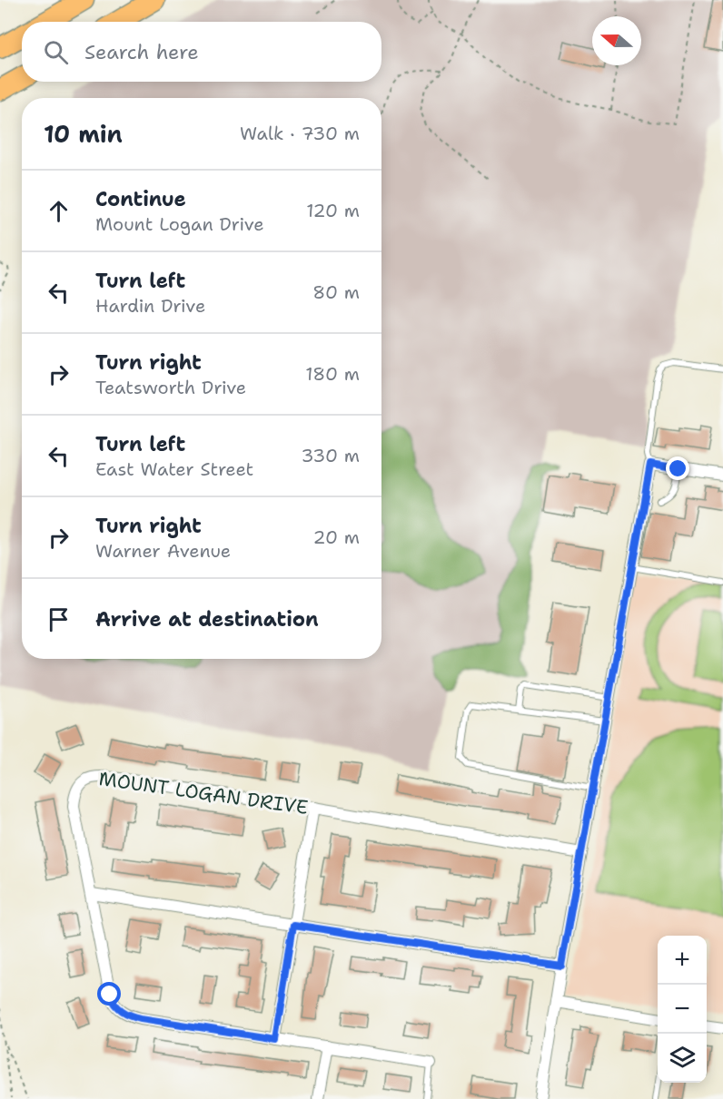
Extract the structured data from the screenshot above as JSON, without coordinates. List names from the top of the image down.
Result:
{
  "streets": {
    "street": ["MOUNT LOGAN DRIVE"]
  },
  "north": "left",
  "page": {
    "search": "Search here",
    "heading": ["10 min", "Walk · 730 m"],
    "list": [
      ["Continue", "Mount Logan Drive", "120 m"],
      ["Turn left", "Hardin Drive", "80 m"],
      ["Turn right", "Teatsworth Drive", "180 m"],
      ["Turn left", "East Water Street", "330 m"],
      ["Turn right", "Warner Avenue", "20 m"],
      "Arrive at destination"
    ],
    "map_buttons": ["+", "−"]
  }
}
